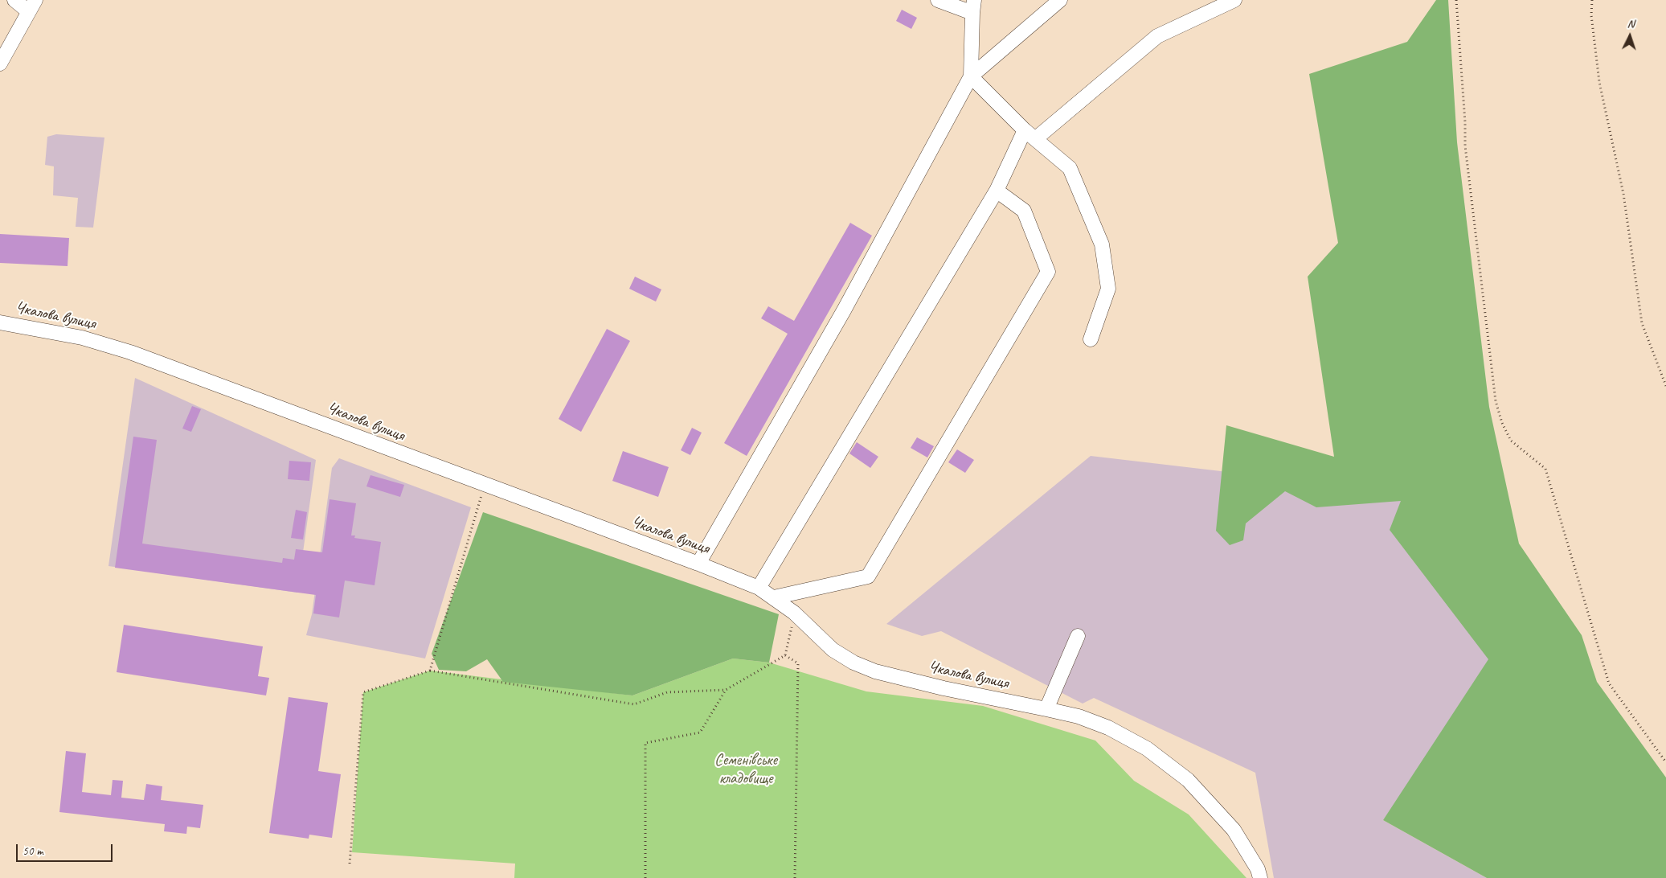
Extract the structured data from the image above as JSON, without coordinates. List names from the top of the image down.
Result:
{
  "streets": {
    "street": ["Чкалова вулиця"]
  },
  "parks": ["Семенівське кладовище"],
  "scale_bar": "50 m",
  "north": "top"
}
